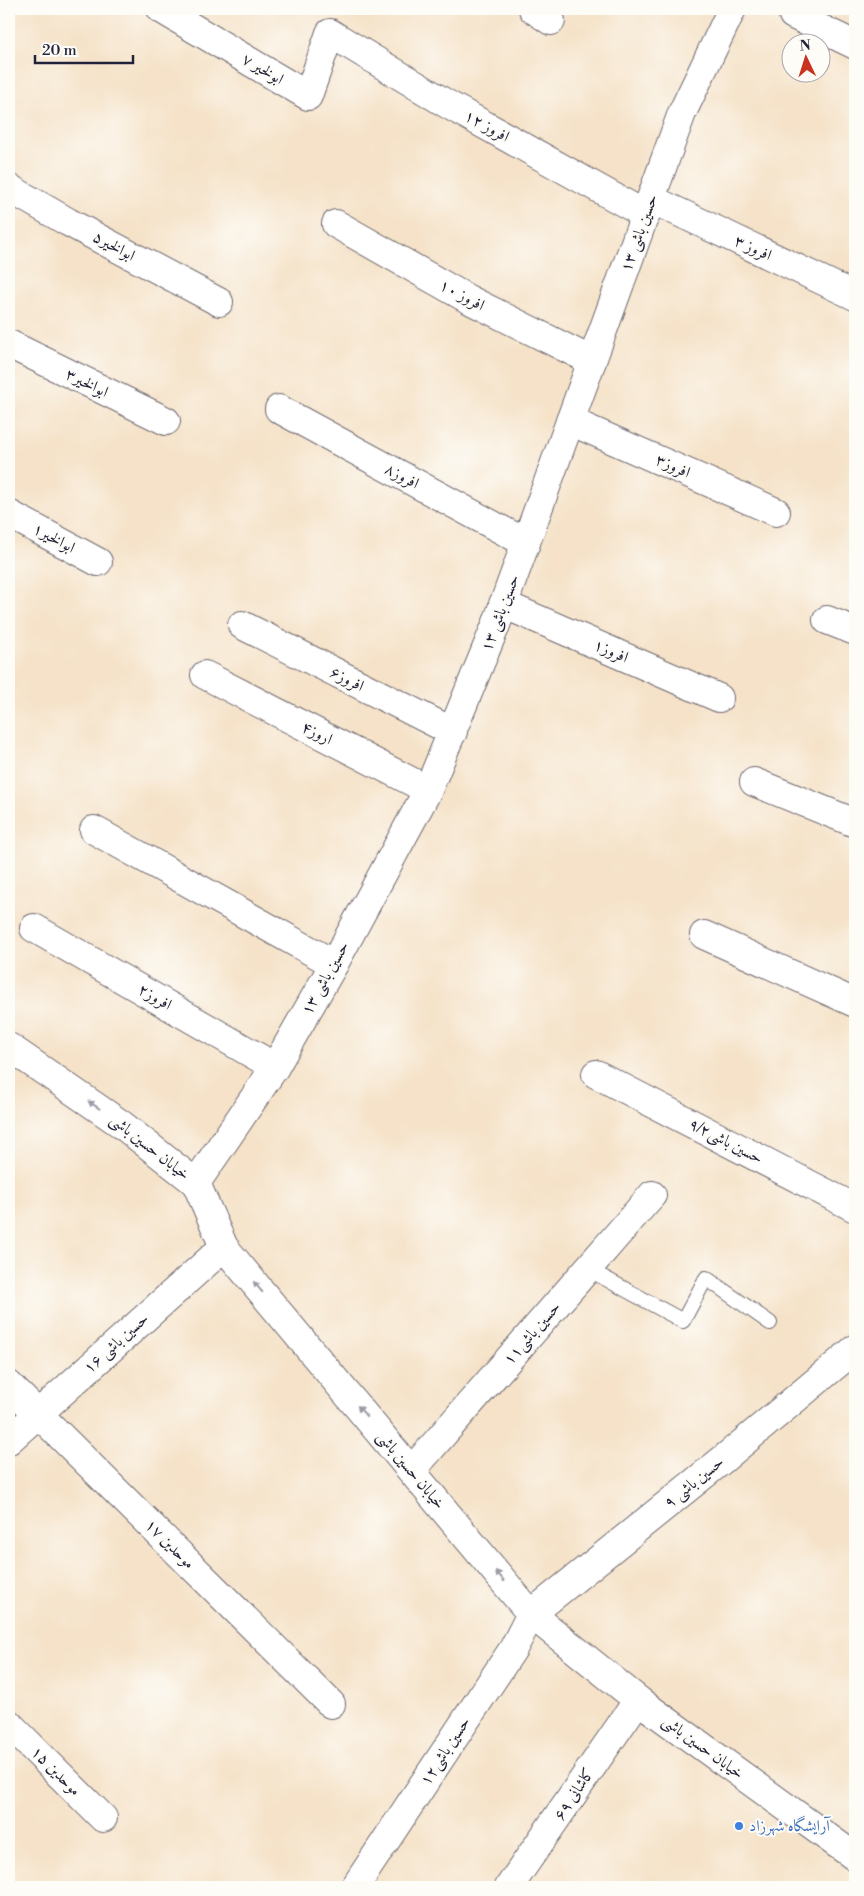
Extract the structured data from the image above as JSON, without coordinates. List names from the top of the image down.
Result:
{
  "streets": {
    "street": [
      "ابولخیر ۷",
      "افروز ۱۲",
      "حسین باشی ۱۳",
      "ابوالخیر۵",
      "افروز ۳",
      "افروز ۱۰",
      "ابوالخیر۳",
      "افروز۳",
      "افروز۸",
      "ابوالخیر۱",
      "افروز۱",
      "افروز۶",
      "اروز۴",
      "افروز۲",
      "حسین باشی۹/۲",
      "خیابان حسین باشی",
      "حسین باشی۱۱",
      "حسین باشی ۱۶",
      "حسین باشی ۹",
      "موحدین ۱۷",
      "حسین باشی۱۲",
      "موحدین ۱۵",
      "کاشانی ۶۹"
    ]
  },
  "crossings": [
    ["ابولخیر ۷", "افروز ۱۲"],
    ["افروز ۱۲", "حسین باشی ۱۳"],
    ["افروز ۱۲", "افروز ۳"],
    ["حسین باشی ۱۳", "افروز ۳"],
    ["حسین باشی ۱۳", "افروز ۱۰"],
    ["حسین باشی ۱۳", "افروز۳"],
    ["حسین باشی ۱۳", "افروز۸"],
    ["حسین باشی ۱۳", "افروز۱"],
    ["حسین باشی ۱۳", "افروز۶"],
    ["حسین باشی ۱۳", "اروز۴"],
    ["حسین باشی ۱۳", "افروز۲"],
    ["حسین باشی ۱۳", "خیابان حسین باشی"],
    ["خیابان حسین باشی", "حسین باشی۱۱"],
    ["خیابان حسین باشی", "حسین باشی ۱۶"],
    ["خیابان حسین باشی", "حسین باشی ۹"],
    ["خیابان حسین باشی", "حسین باشی۱۲"],
    ["خیابان حسین باشی", "کاشانی ۶۹"],
    ["حسین باشی ۱۶", "موحدین ۱۷"],
    ["حسین باشی ۹", "حسین باشی۱۲"]
  ],
  "one_way": ["خیابان حسین باشی"],
  "places": ["آرایشگاه شهرزاد"],
  "scale_bar": "20 m",
  "north": "top"
}
